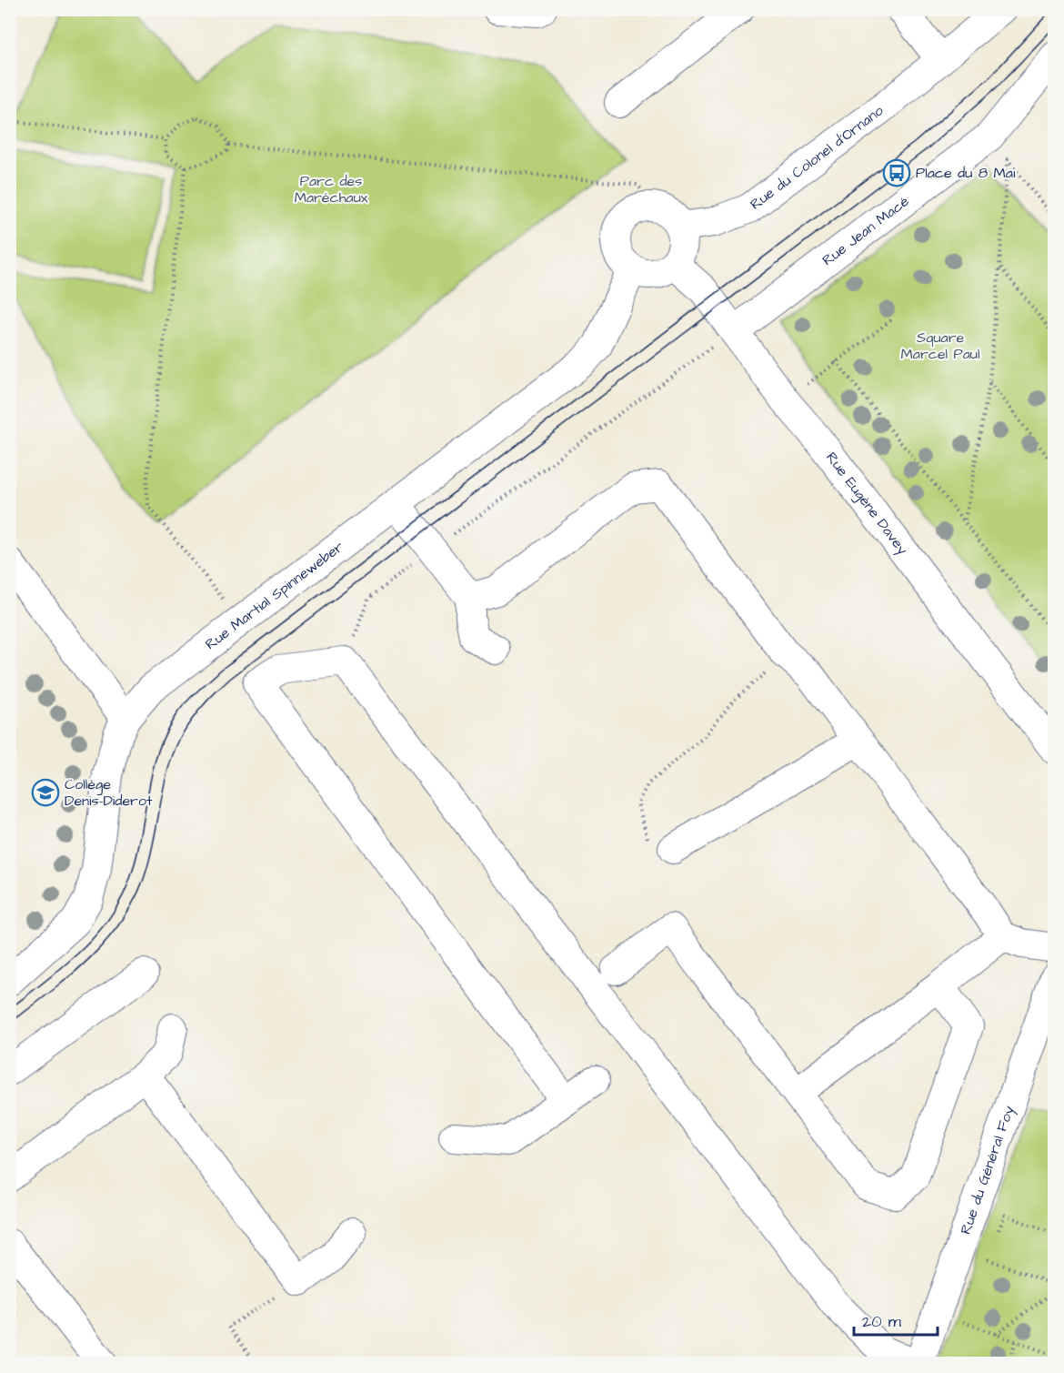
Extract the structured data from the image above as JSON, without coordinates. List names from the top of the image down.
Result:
{
  "streets": {
    "street": [
      "Rue du Colonel d'Ornano",
      "Rue Jean Macé",
      "Rue Eugène Davey",
      "Rue Martial Spinneweber",
      "Rue du Général Foy"
    ]
  },
  "crossings": [
    ["Rue du Colonel d'Ornano", "Rue Eugène Davey"],
    ["Rue du Colonel d'Ornano", "Rue Martial Spinneweber"],
    ["Rue Jean Macé", "Rue Eugène Davey"],
    ["Rue Eugène Davey", "Rue Martial Spinneweber"]
  ],
  "parks": ["Parc des Maréchaux", "Square Marcel Paul"],
  "places": {
    "bus stop": ["Place du 8 Mai"],
    "school or university": ["Collège Denis-Diderot"]
  },
  "scale_bar": "20 m"
}
